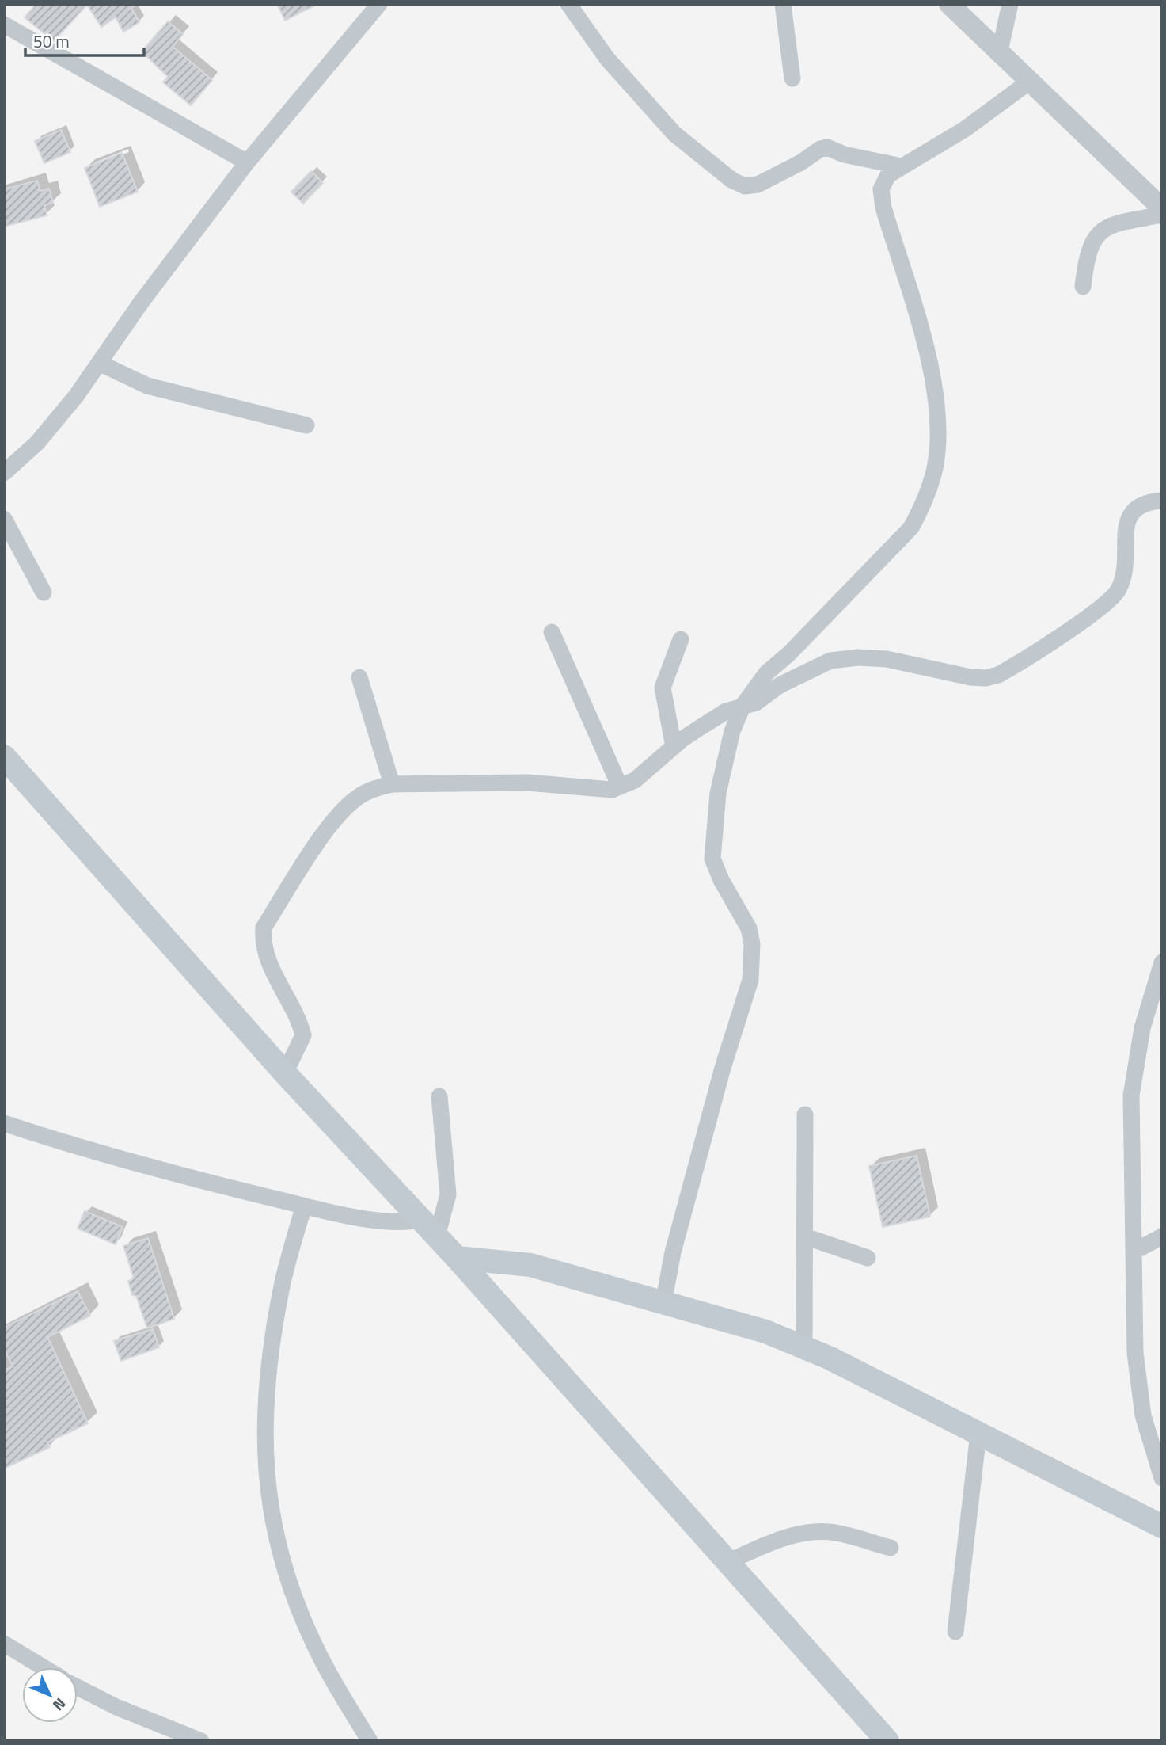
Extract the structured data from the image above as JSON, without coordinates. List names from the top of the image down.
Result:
{
  "scale_bar": "50 m",
  "north": "bottom right"
}
